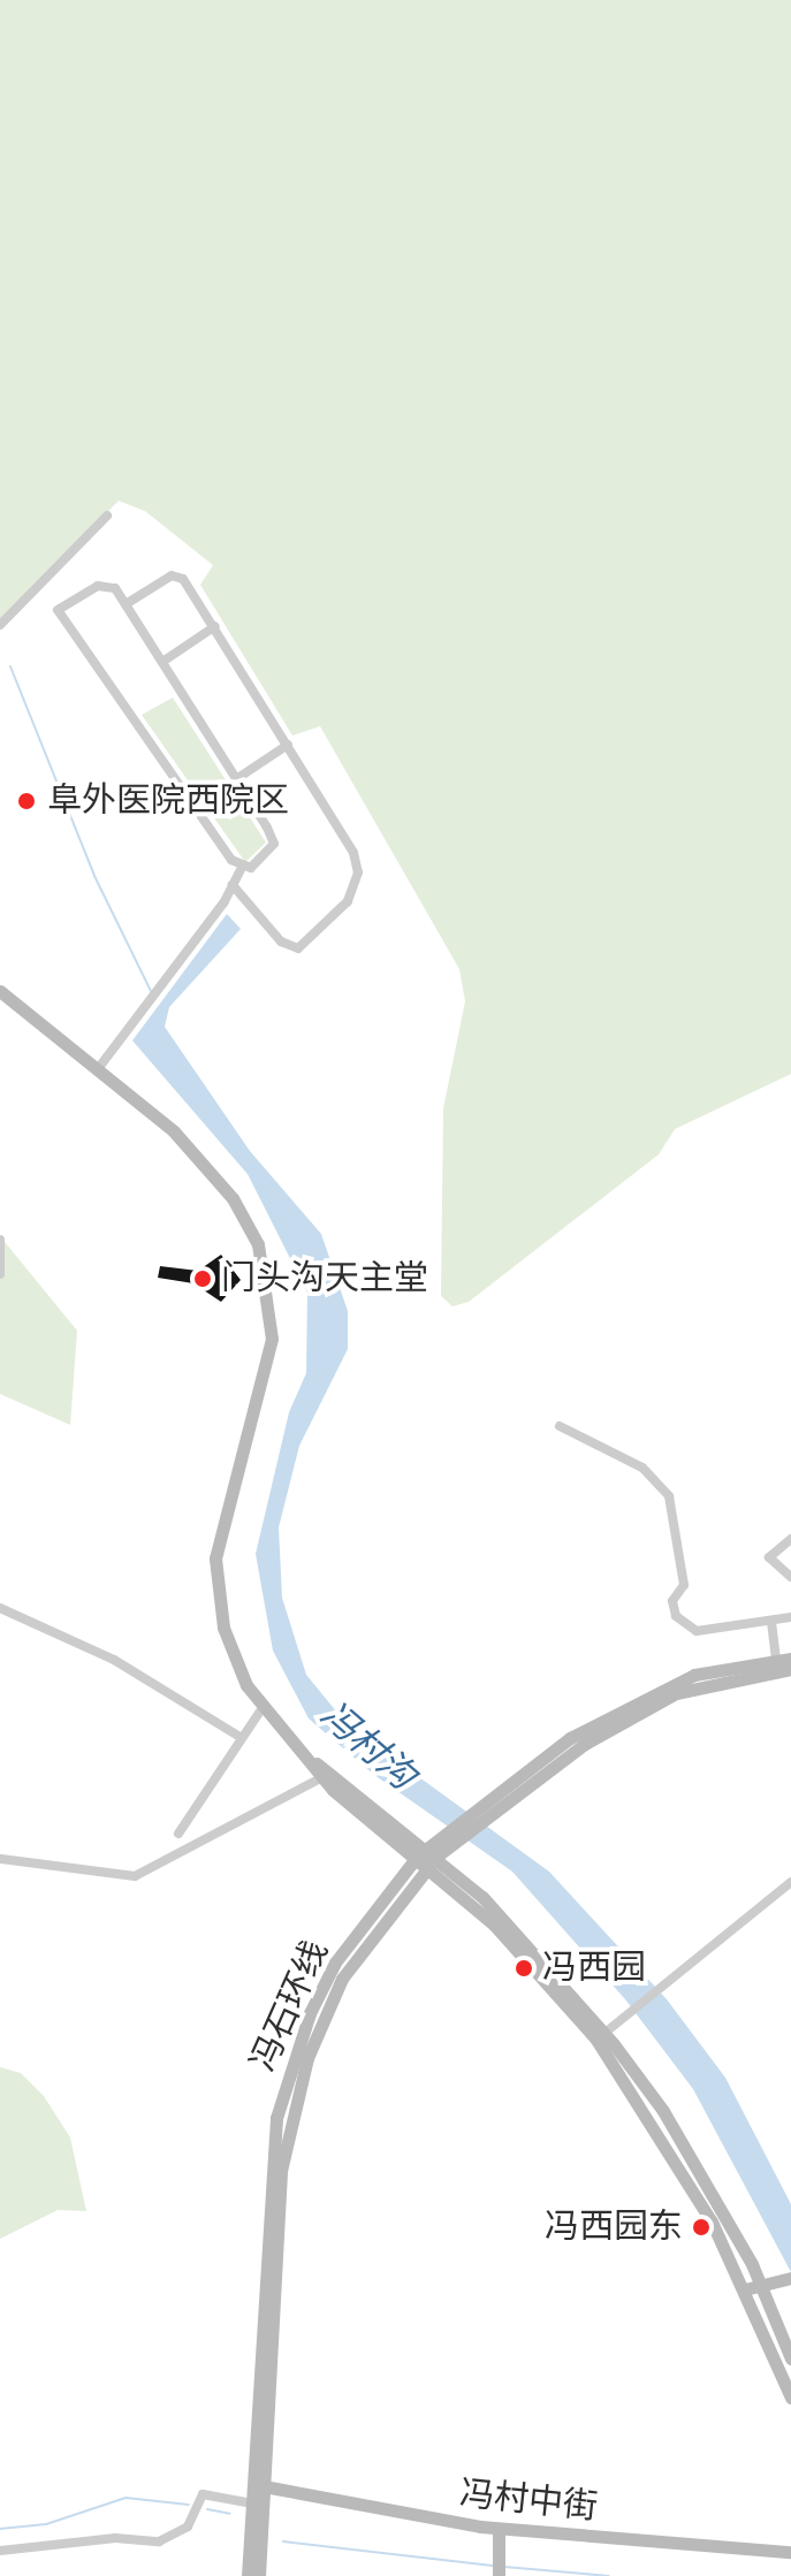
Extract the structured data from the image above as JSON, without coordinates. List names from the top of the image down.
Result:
{
  "streets": {
    "main road": ["冯石环线", "冯村中街"]
  },
  "crossings": [
    ["冯石环线", "冯村中街"]
  ],
  "water": ["冯村沟"],
  "places": [
    "阜外医院西院区",
    "门头沟天主堂",
    "冯西园",
    "冯西园东"
  ]
}
